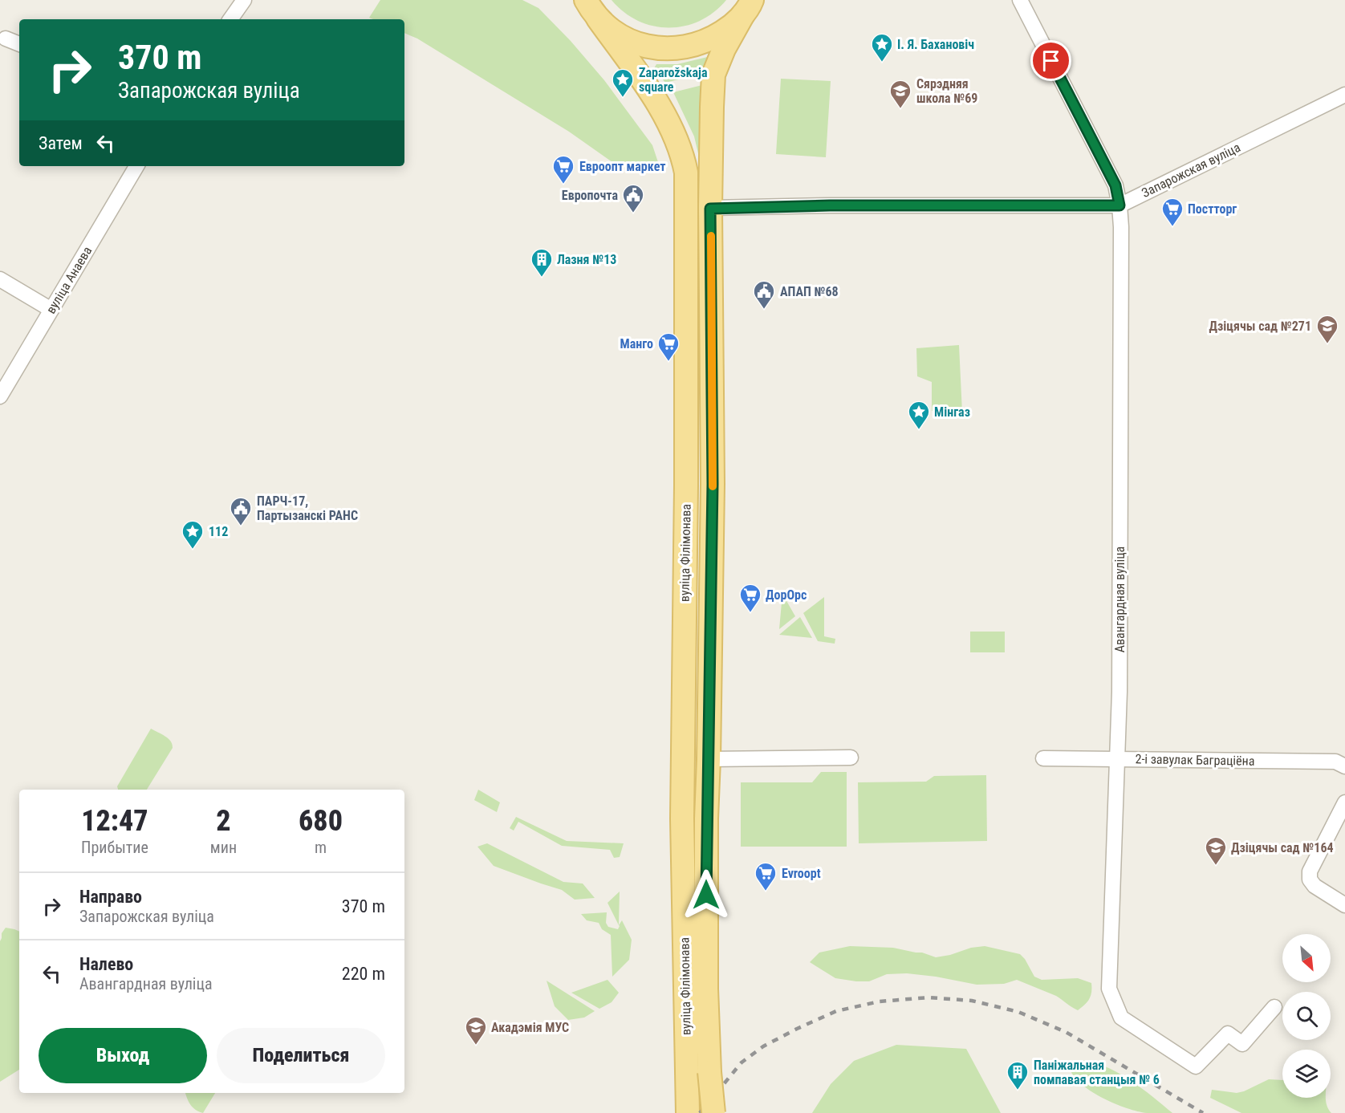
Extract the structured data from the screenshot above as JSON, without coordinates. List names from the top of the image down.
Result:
{
  "streets": {
    "main road": ["вуліца Філімонава"],
    "street": [
      "Запарожская вуліца",
      "вуліца Анаева",
      "Авангардная вуліца",
      "2-і завулак Баграціёна"
    ]
  },
  "crossings": [
    ["Запарожская вуліца", "вуліца Філімонава"],
    ["Запарожская вуліца", "Авангардная вуліца"],
    ["Авангардная вуліца", "2-і завулак Баграціёна"]
  ],
  "places": {
    "place": [
      "І. Я. Бахановіч",
      "Zaparožskaja square",
      "Мінгаз",
      "112"
    ],
    "school or university": [
      "Сярэдняя школа №69",
      "Дзіцячы сад №271",
      "Дзіцячы сад №164",
      "Акадэмія МУС"
    ],
    "supermarket": [
      "Евроопт маркет",
      "Постторг",
      "Манго",
      "ДорОрс",
      "Evroopt"
    ],
    "public building": ["Европочта", "АПАП №68", "ПАРЧ-17, Партызанскі РАНС"],
    "building": ["Лазня №13", "Паніжальная помпавая станцыя № 6"]
  },
  "north": "bottom right",
  "page": {
    "turn": ["370 m", "Запарожская вуліца"],
    "then": "Затем",
    "eta": [
      "12:47",
      "Прибытие",
      "2",
      "мин",
      "680",
      "m"
    ],
    "list": [
      {
        "name": "Направо",
        "note": "Запарожская вуліца",
        "value": "370 m"
      },
      {
        "name": "Налево",
        "note": "Авангардная вуліца",
        "value": "220 m"
      }
    ],
    "buttons": ["Выход", "Поделиться"]
  }
}
